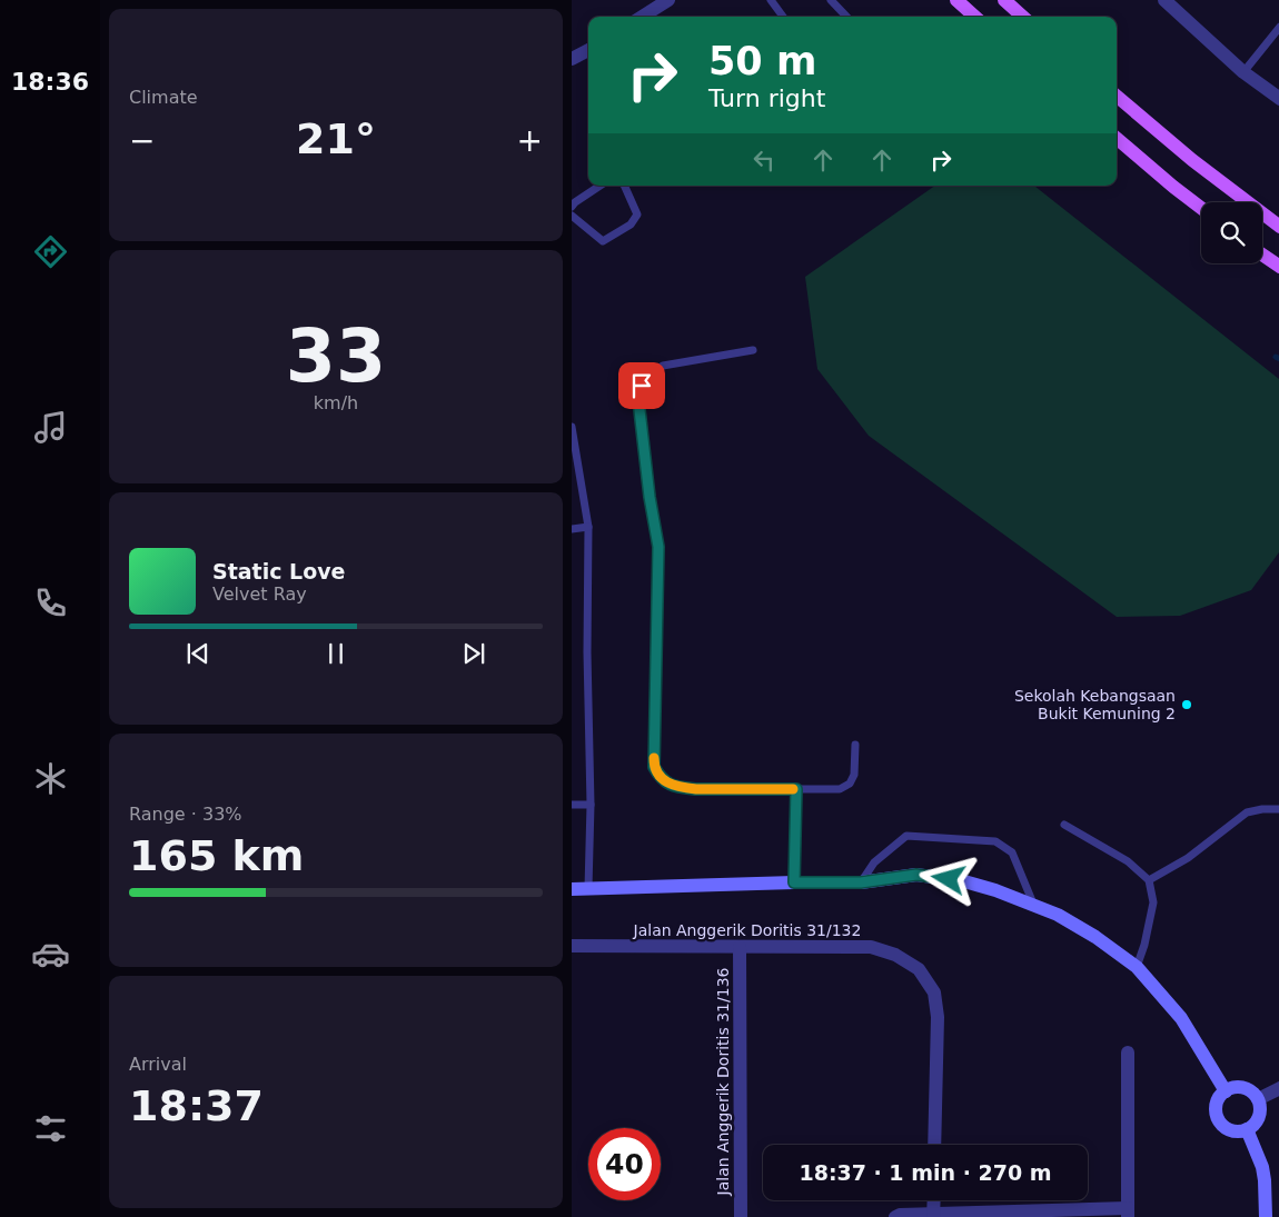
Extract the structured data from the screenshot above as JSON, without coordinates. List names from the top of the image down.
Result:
{
  "streets": {
    "street": ["Jalan Anggerik Doritis 31/132", "Jalan Anggerik Doritis 31/136"]
  },
  "crossings": [
    ["Jalan Anggerik Doritis 31/132", "Jalan Anggerik Doritis 31/136"]
  ],
  "places": ["Sekolah Kebangsaan Bukit Kemuning 2"],
  "page": {
    "tabs": "18:36",
    "tile": [
      "Climate",
      ["33", "km/h"],
      ["Range · 33%", "165 km"],
      ["Arrival", "18:37"]
    ],
    "turn": ["50 m", "Turn right"],
    "heat": ["−", "21°", "+"],
    "song": ["Static Love", "Velvet Ray"],
    "limit": "40",
    "trip": "18:37 · 1 min · 270 m"
  }
}
